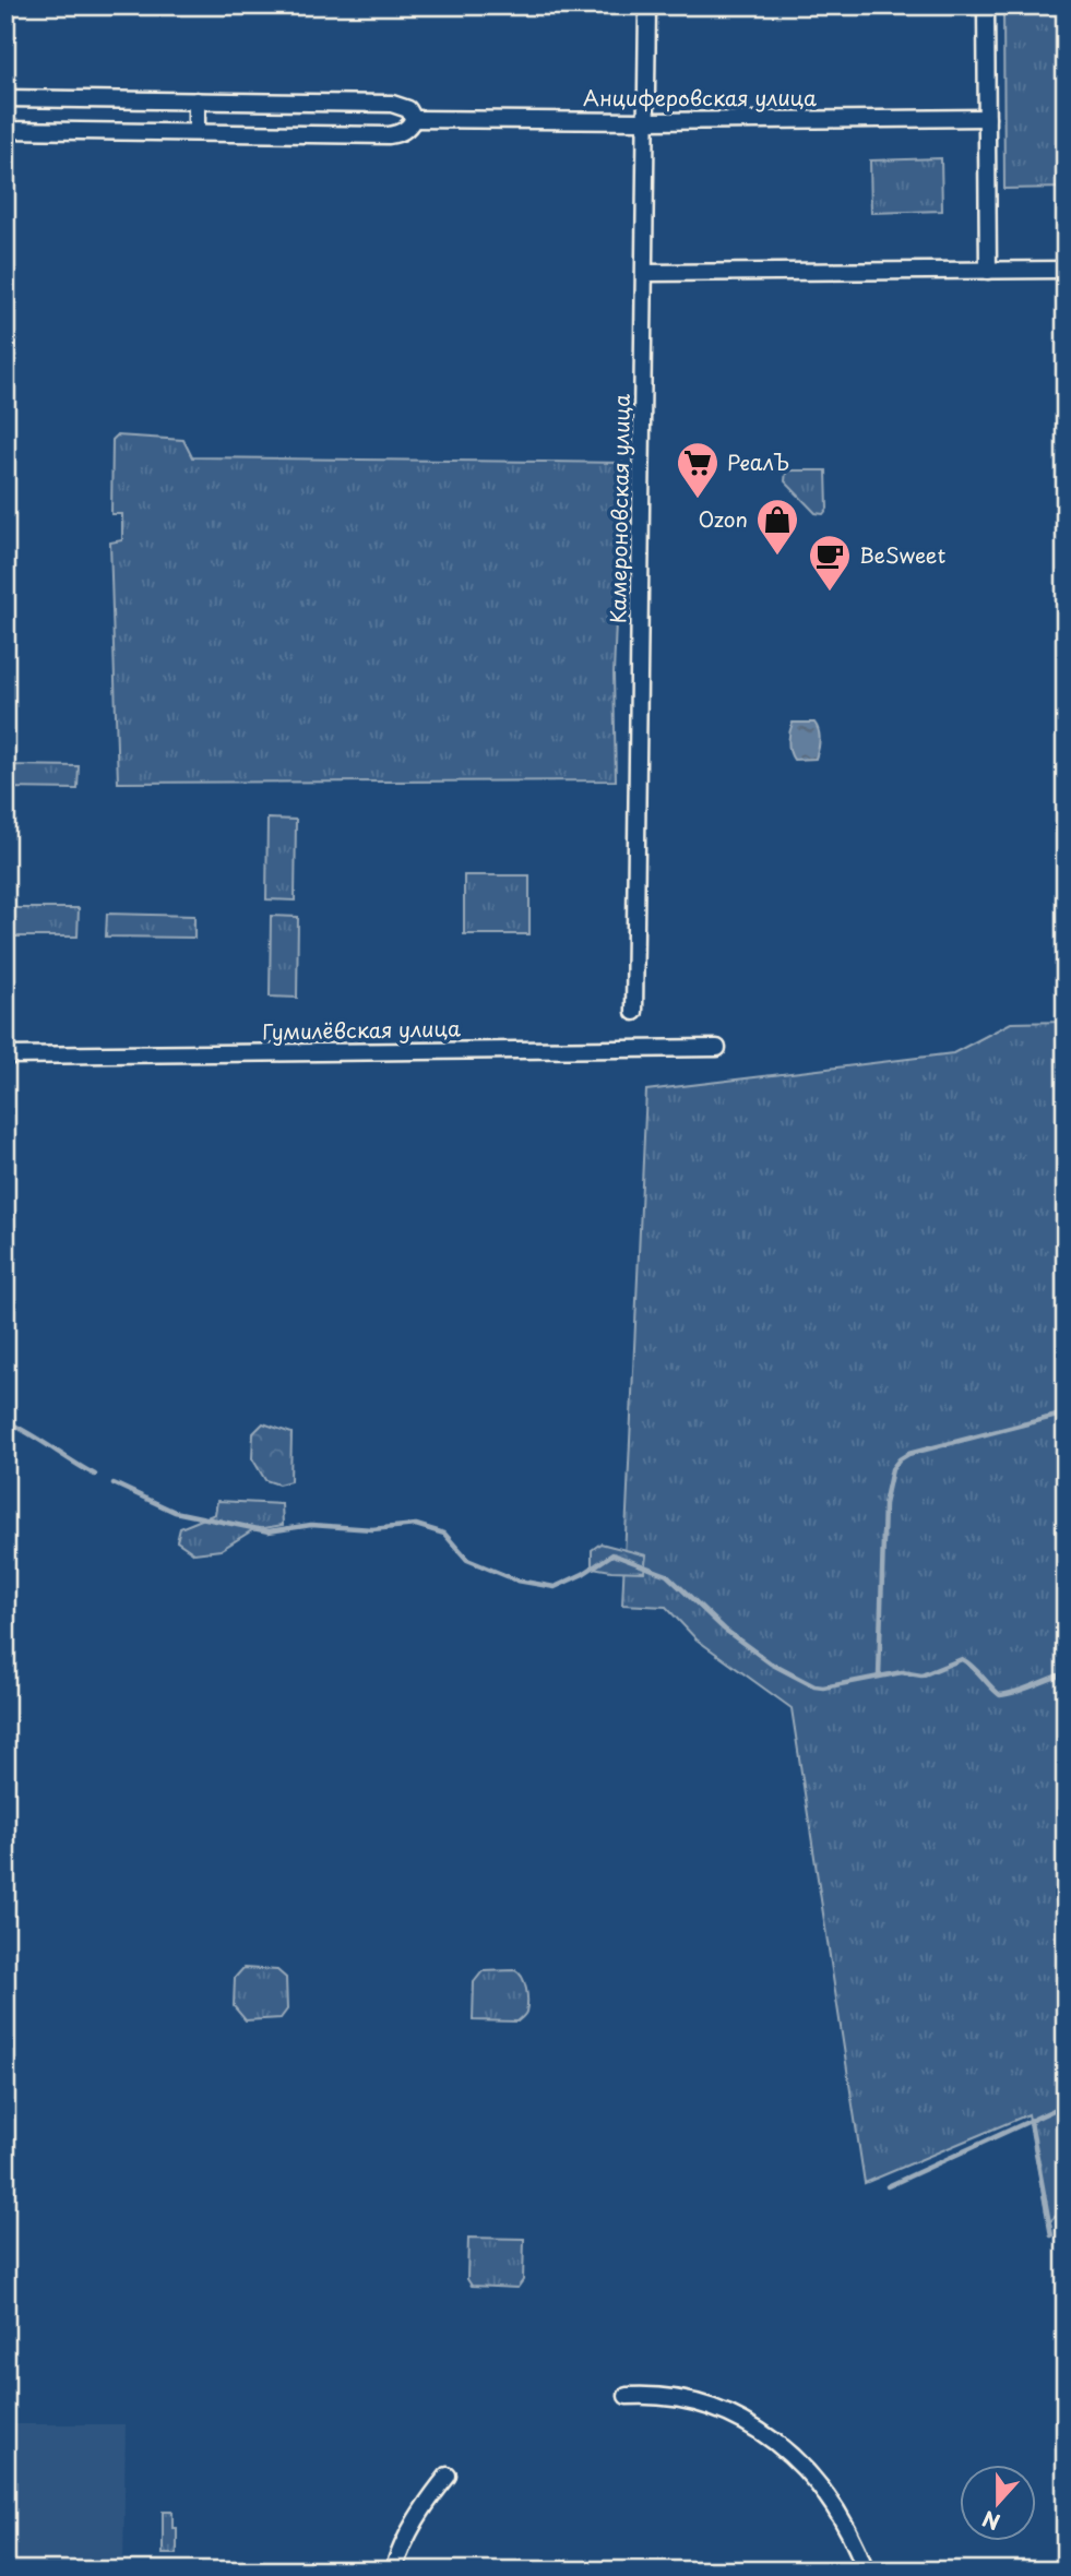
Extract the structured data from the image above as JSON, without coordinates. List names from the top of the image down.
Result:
{
  "streets": {
    "street": ["Анциферовская улица", "Камероновская улица", "Гумилёвская улица"]
  },
  "crossings": [
    ["Анциферовская улица", "Камероновская улица"]
  ],
  "places": {
    "supermarket": ["РеалЪ"],
    "shop": ["Ozon"],
    "cafe": ["BeSweet"]
  },
  "north": "bottom"
}
